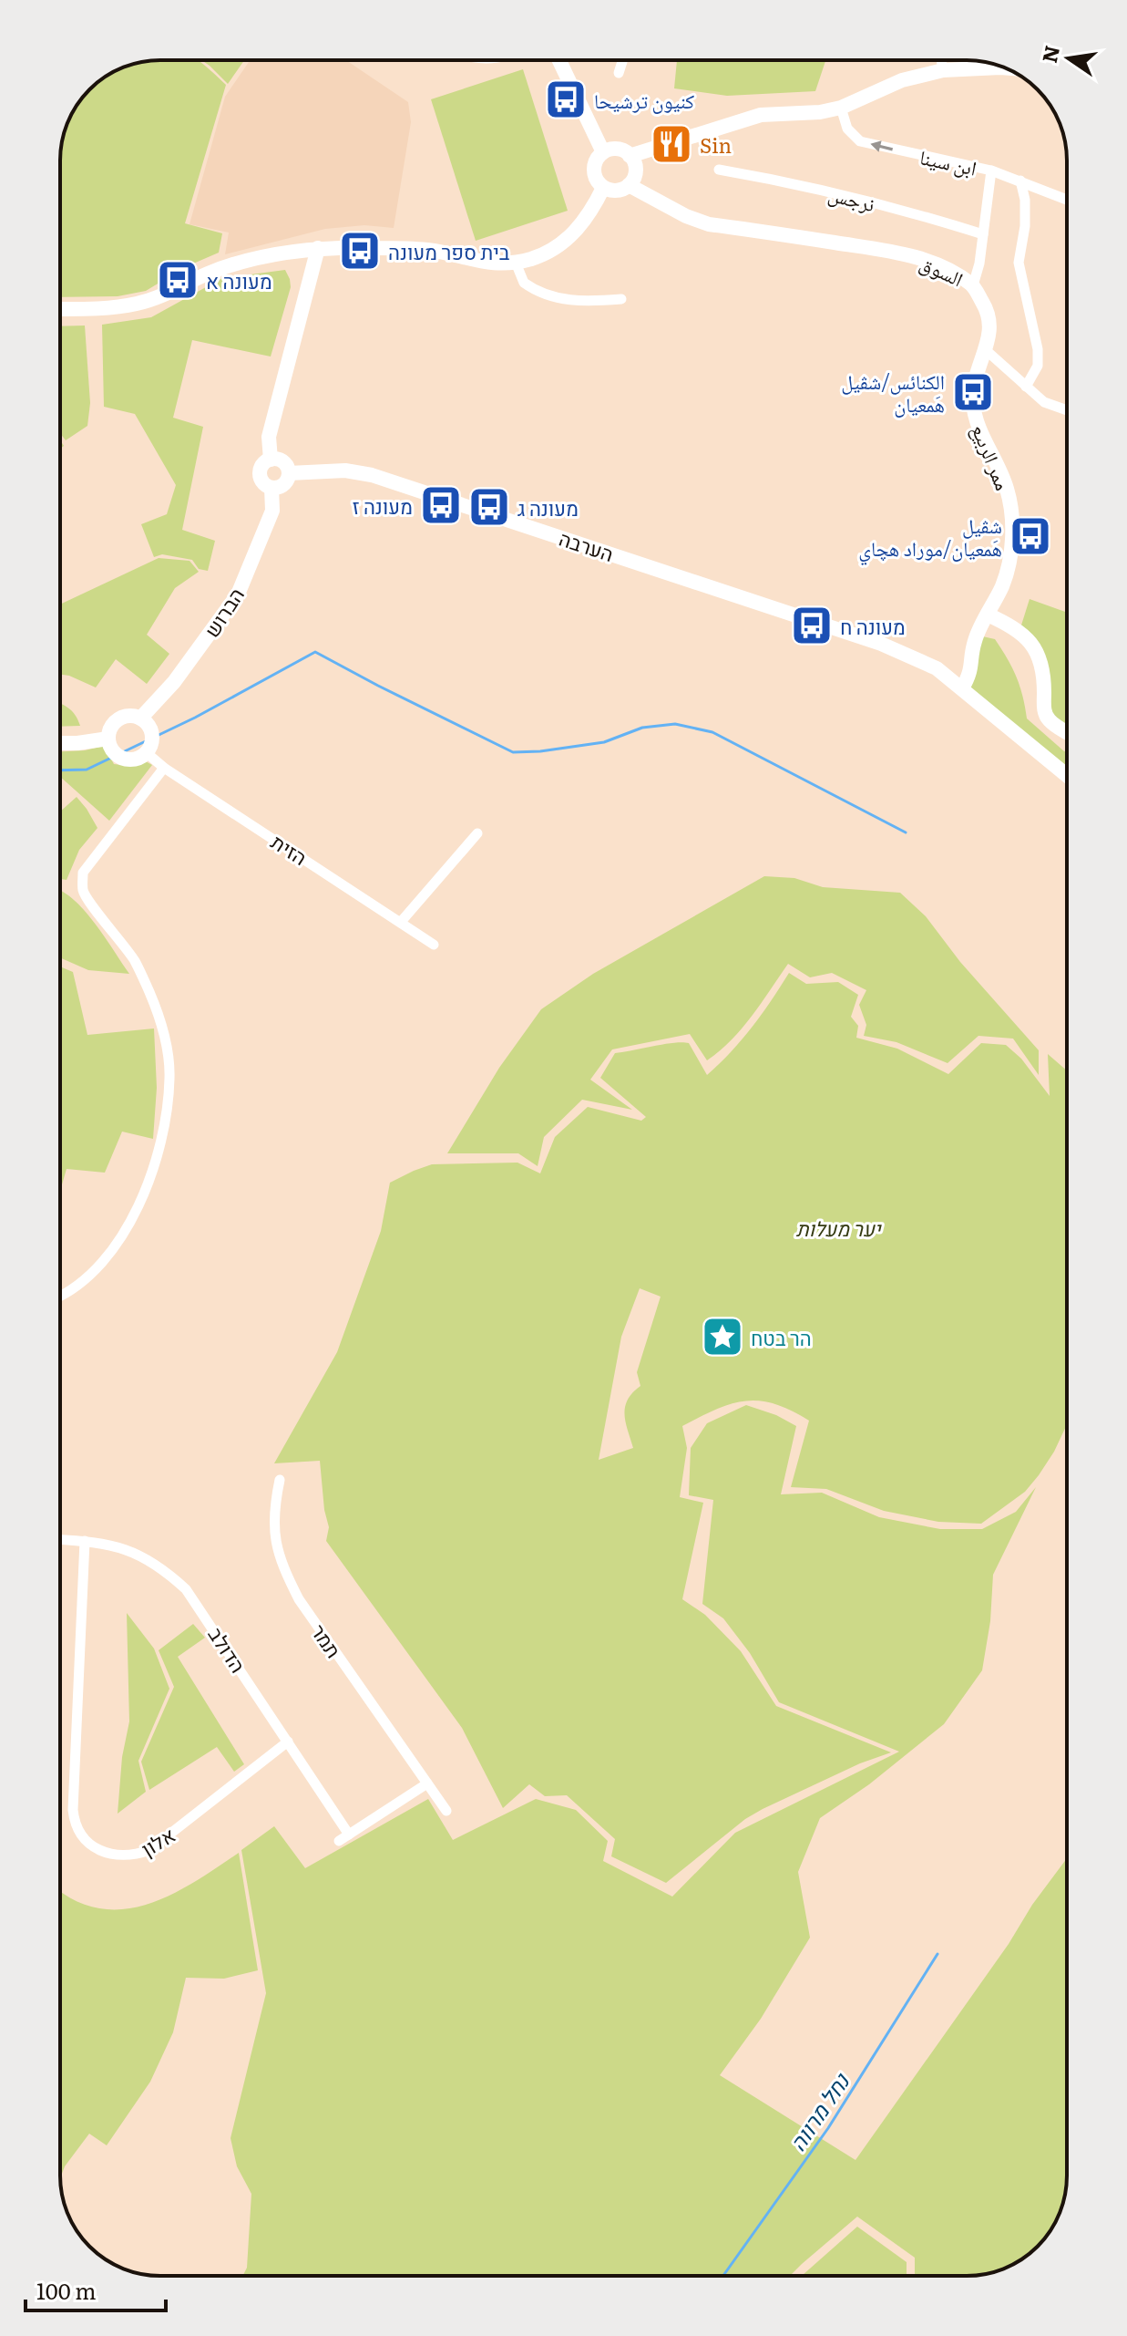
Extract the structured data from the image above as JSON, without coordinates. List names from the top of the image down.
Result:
{
  "streets": {
    "main road": [
      "السوق",
      "ممر الربيع",
      "הערבה",
      "הברוש"
    ],
    "street": [
      "ابن سينا",
      "نرجس",
      "הזית",
      "תמר",
      "הדולב",
      "אלון"
    ]
  },
  "crossings": [
    ["السوق", "ممر الربيع"],
    ["ممر الربيع", "הערבה"],
    ["הערבה", "הברוש"],
    ["הברוש", "הזית"],
    ["תמר", "הדולב"],
    ["הדולב", "אלון"]
  ],
  "one_way": ["ابن سينا"],
  "water": ["נחל מרווה"],
  "parks": ["יער מעלות"],
  "places": {
    "bus stop": [
      "كنيون ترشيحا",
      "בית ספר מעונה",
      "מעונה א",
      "الكنائس/شڤيل هَمعيان",
      "מעונה ז",
      "מעונה ג",
      "شڤيل هَمعيان/موراد هچاي",
      "מעונה ח"
    ],
    "restaurant": ["Sin"],
    "place": ["הר בטח"]
  },
  "scale_bar": "100 m",
  "north": "left"
}
